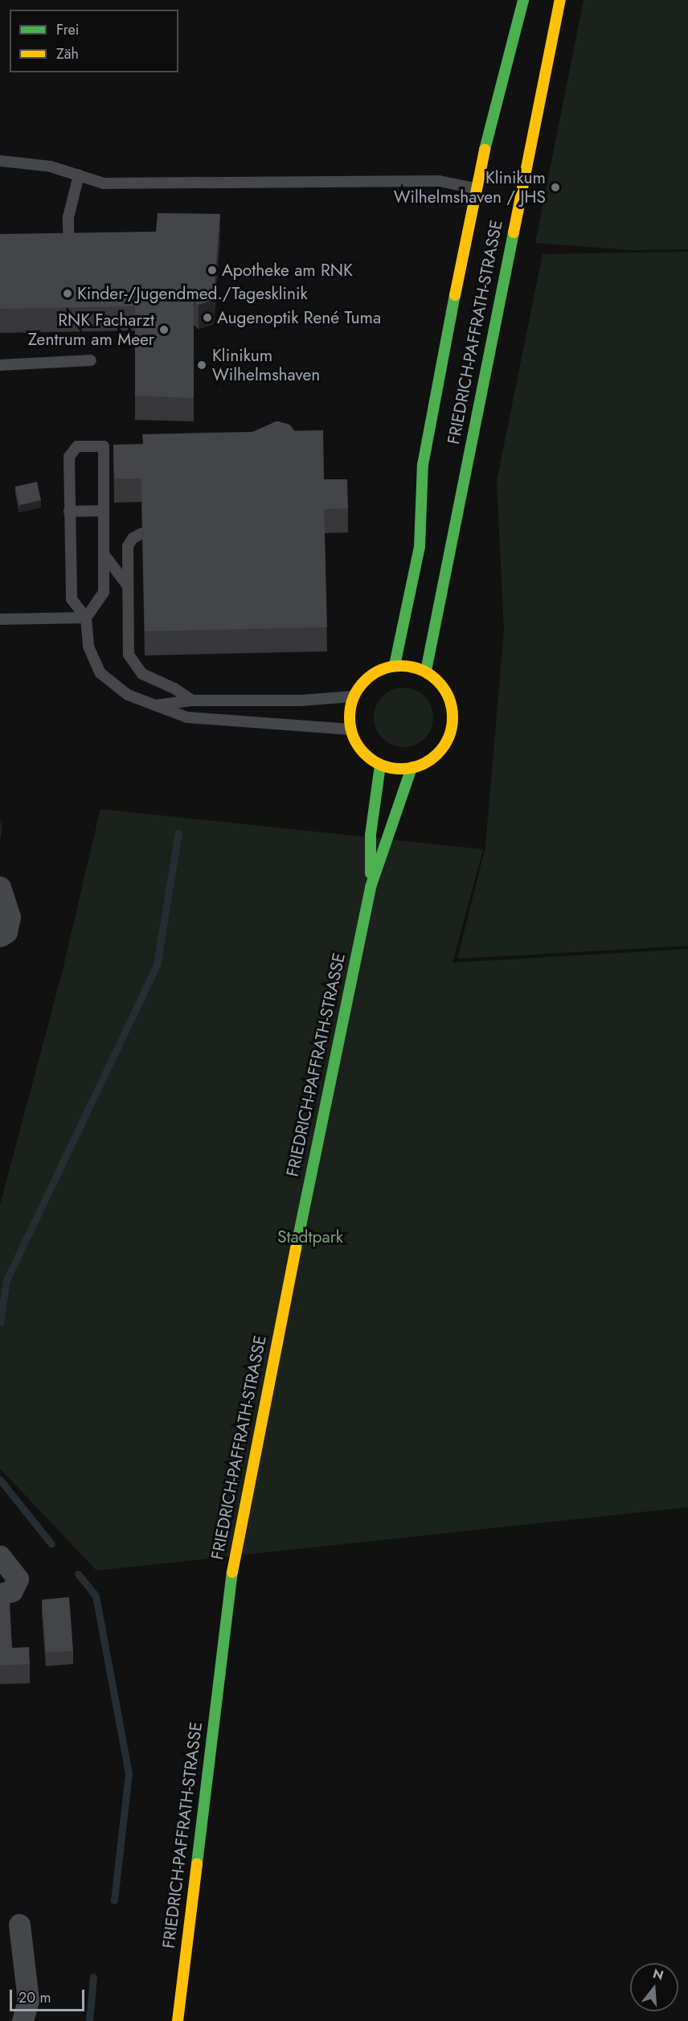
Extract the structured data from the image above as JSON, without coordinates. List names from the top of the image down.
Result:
{
  "streets": {
    "main road": ["FRIEDRICH-PAFFRATH-STRASSE"]
  },
  "parks": ["Stadtpark"],
  "places": [
    "Klinikum Wilhelmshaven / JHS",
    "Apotheke am RNK",
    "Kinder-/Jugendmed./Tagesklinik",
    "Augenoptik René Tuma",
    "RNK Facharzt Zentrum am Meer",
    "Klinikum Wilhelmshaven"
  ],
  "legend": ["Frei", "Zäh"],
  "scale_bar": "20 m",
  "north": "top"
}
